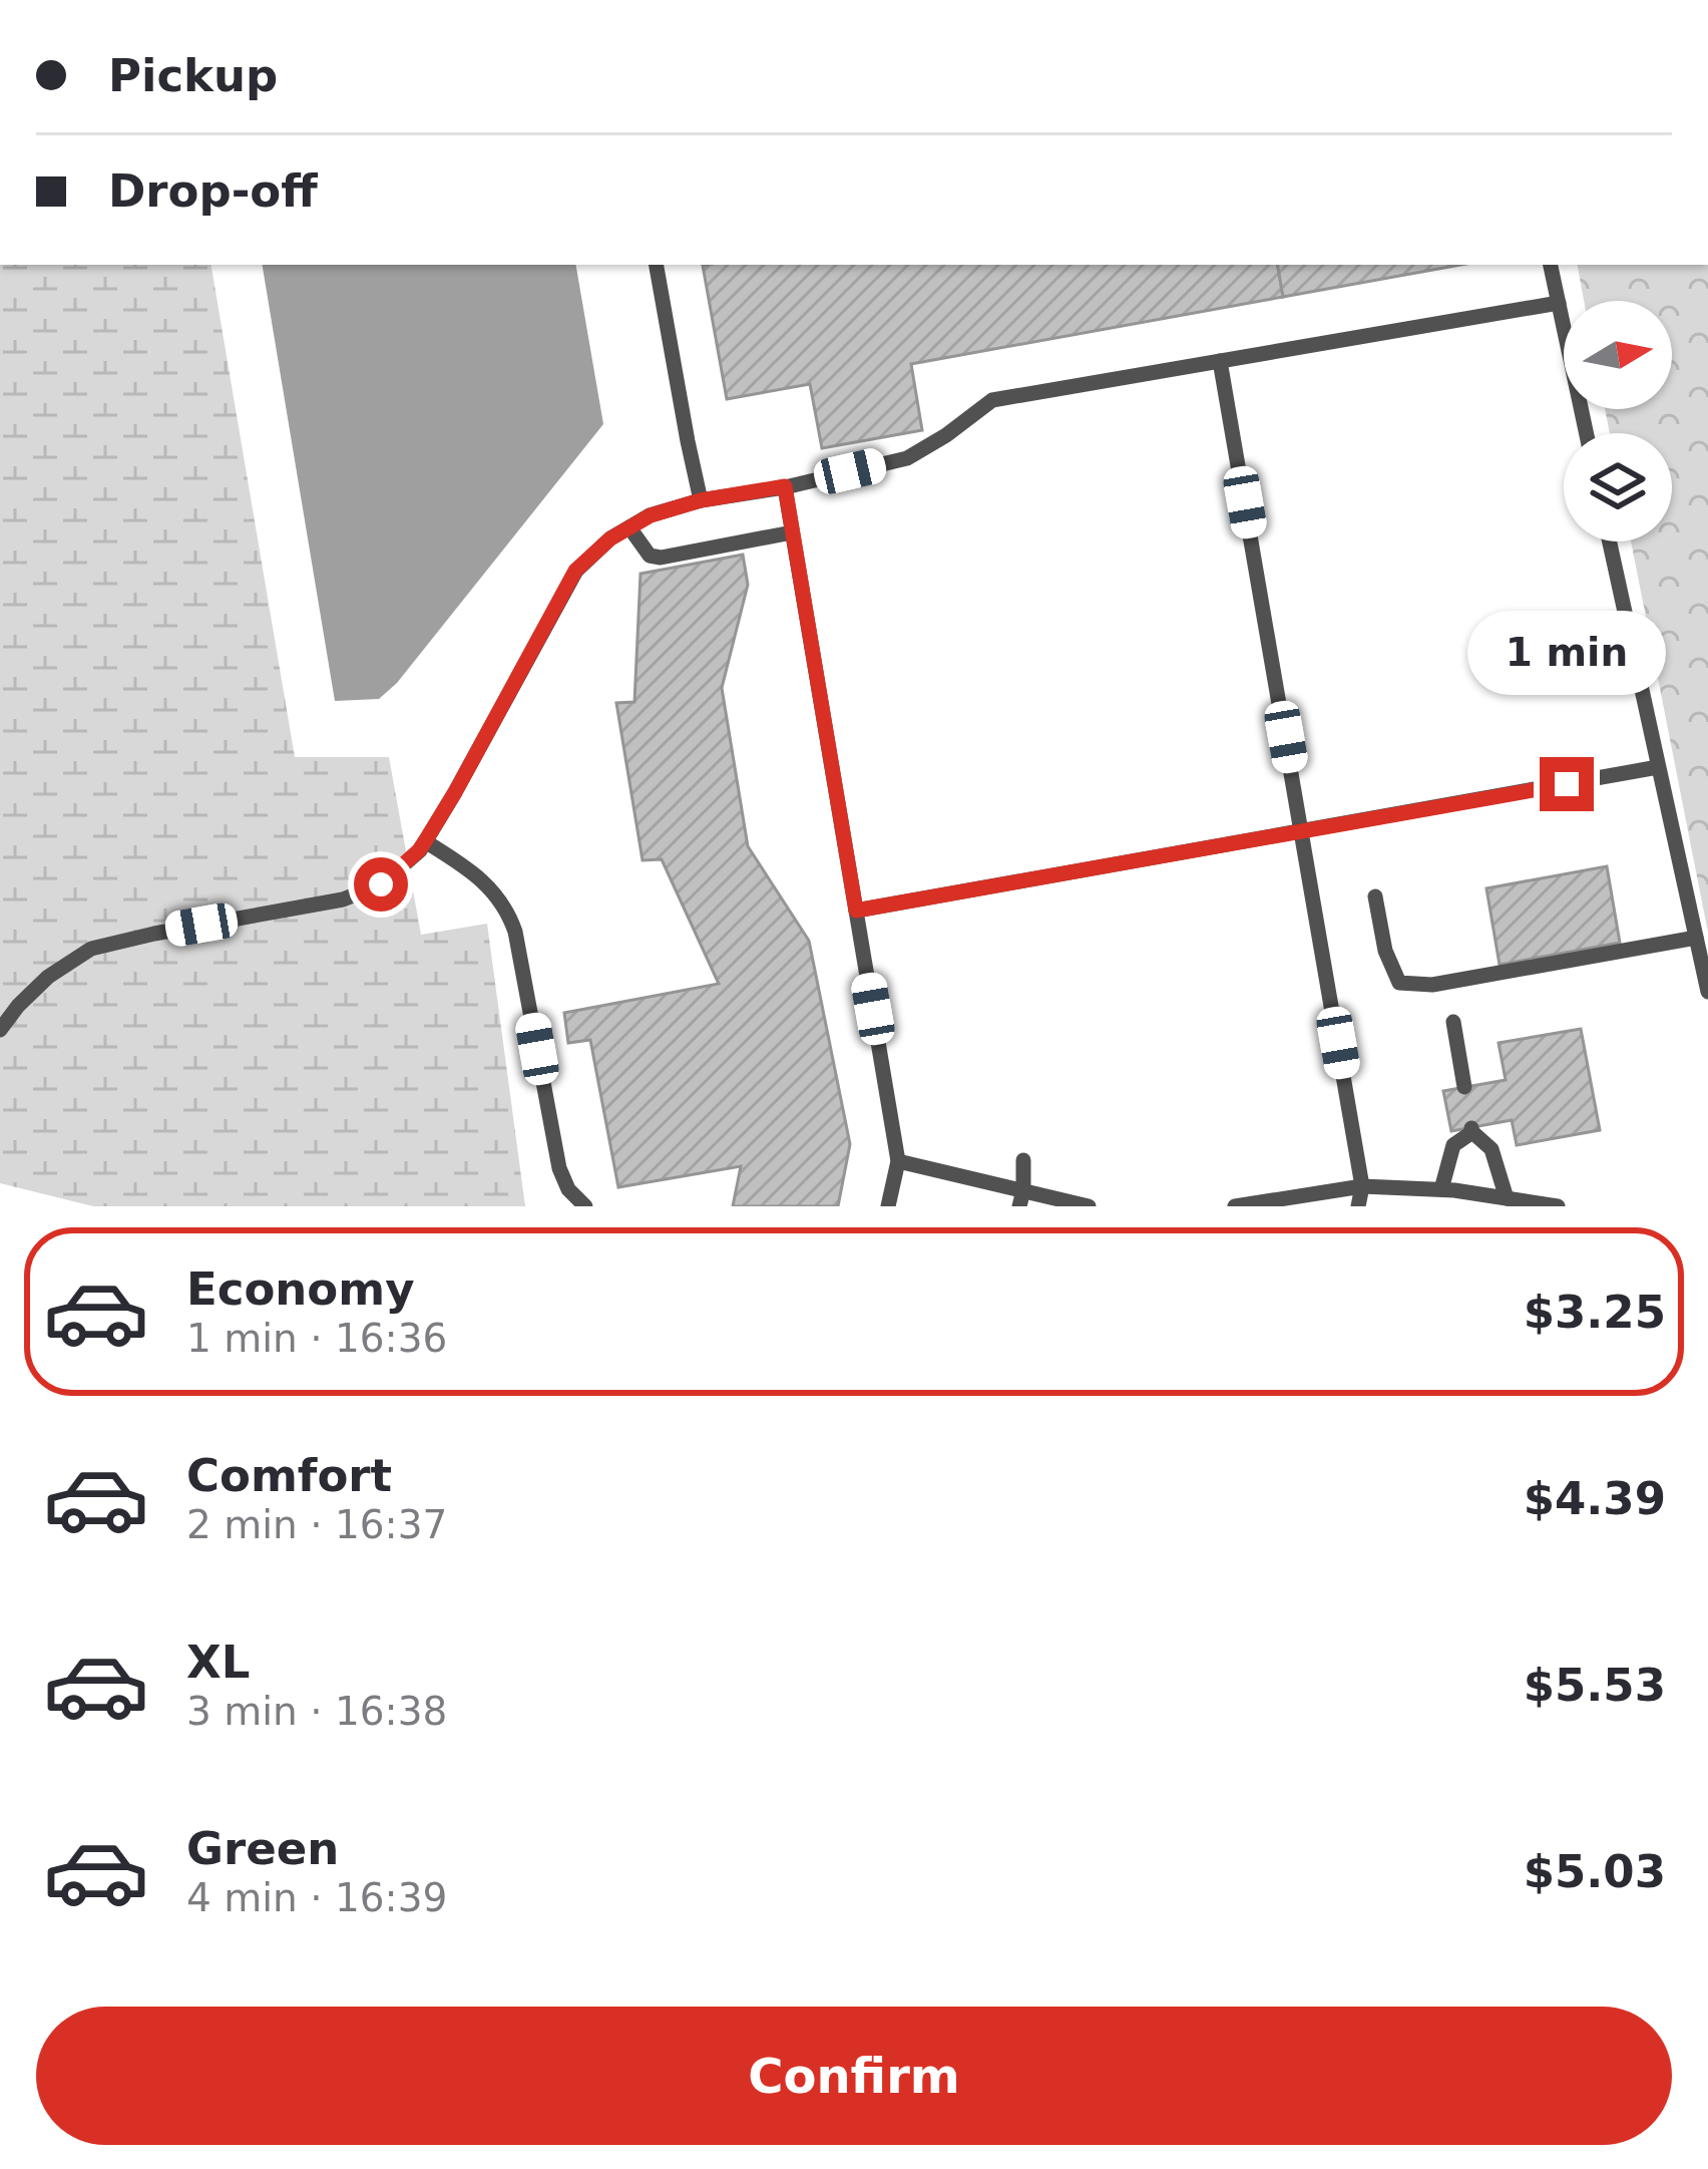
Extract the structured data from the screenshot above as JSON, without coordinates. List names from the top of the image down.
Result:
{
  "north": "right",
  "page": {
    "banner": ["Pickup", "Drop-off"],
    "bubble": "1 min",
    "list": [
      {
        "name": "Economy",
        "note": "1 min · 16:36",
        "value": "$3.25"
      },
      {
        "name": "Comfort",
        "note": "2 min · 16:37",
        "value": "$4.39"
      },
      {
        "name": "XL",
        "note": "3 min · 16:38",
        "value": "$5.53"
      },
      {
        "name": "Green",
        "note": "4 min · 16:39",
        "value": "$5.03"
      }
    ],
    "buttons": "Confirm"
  }
}
